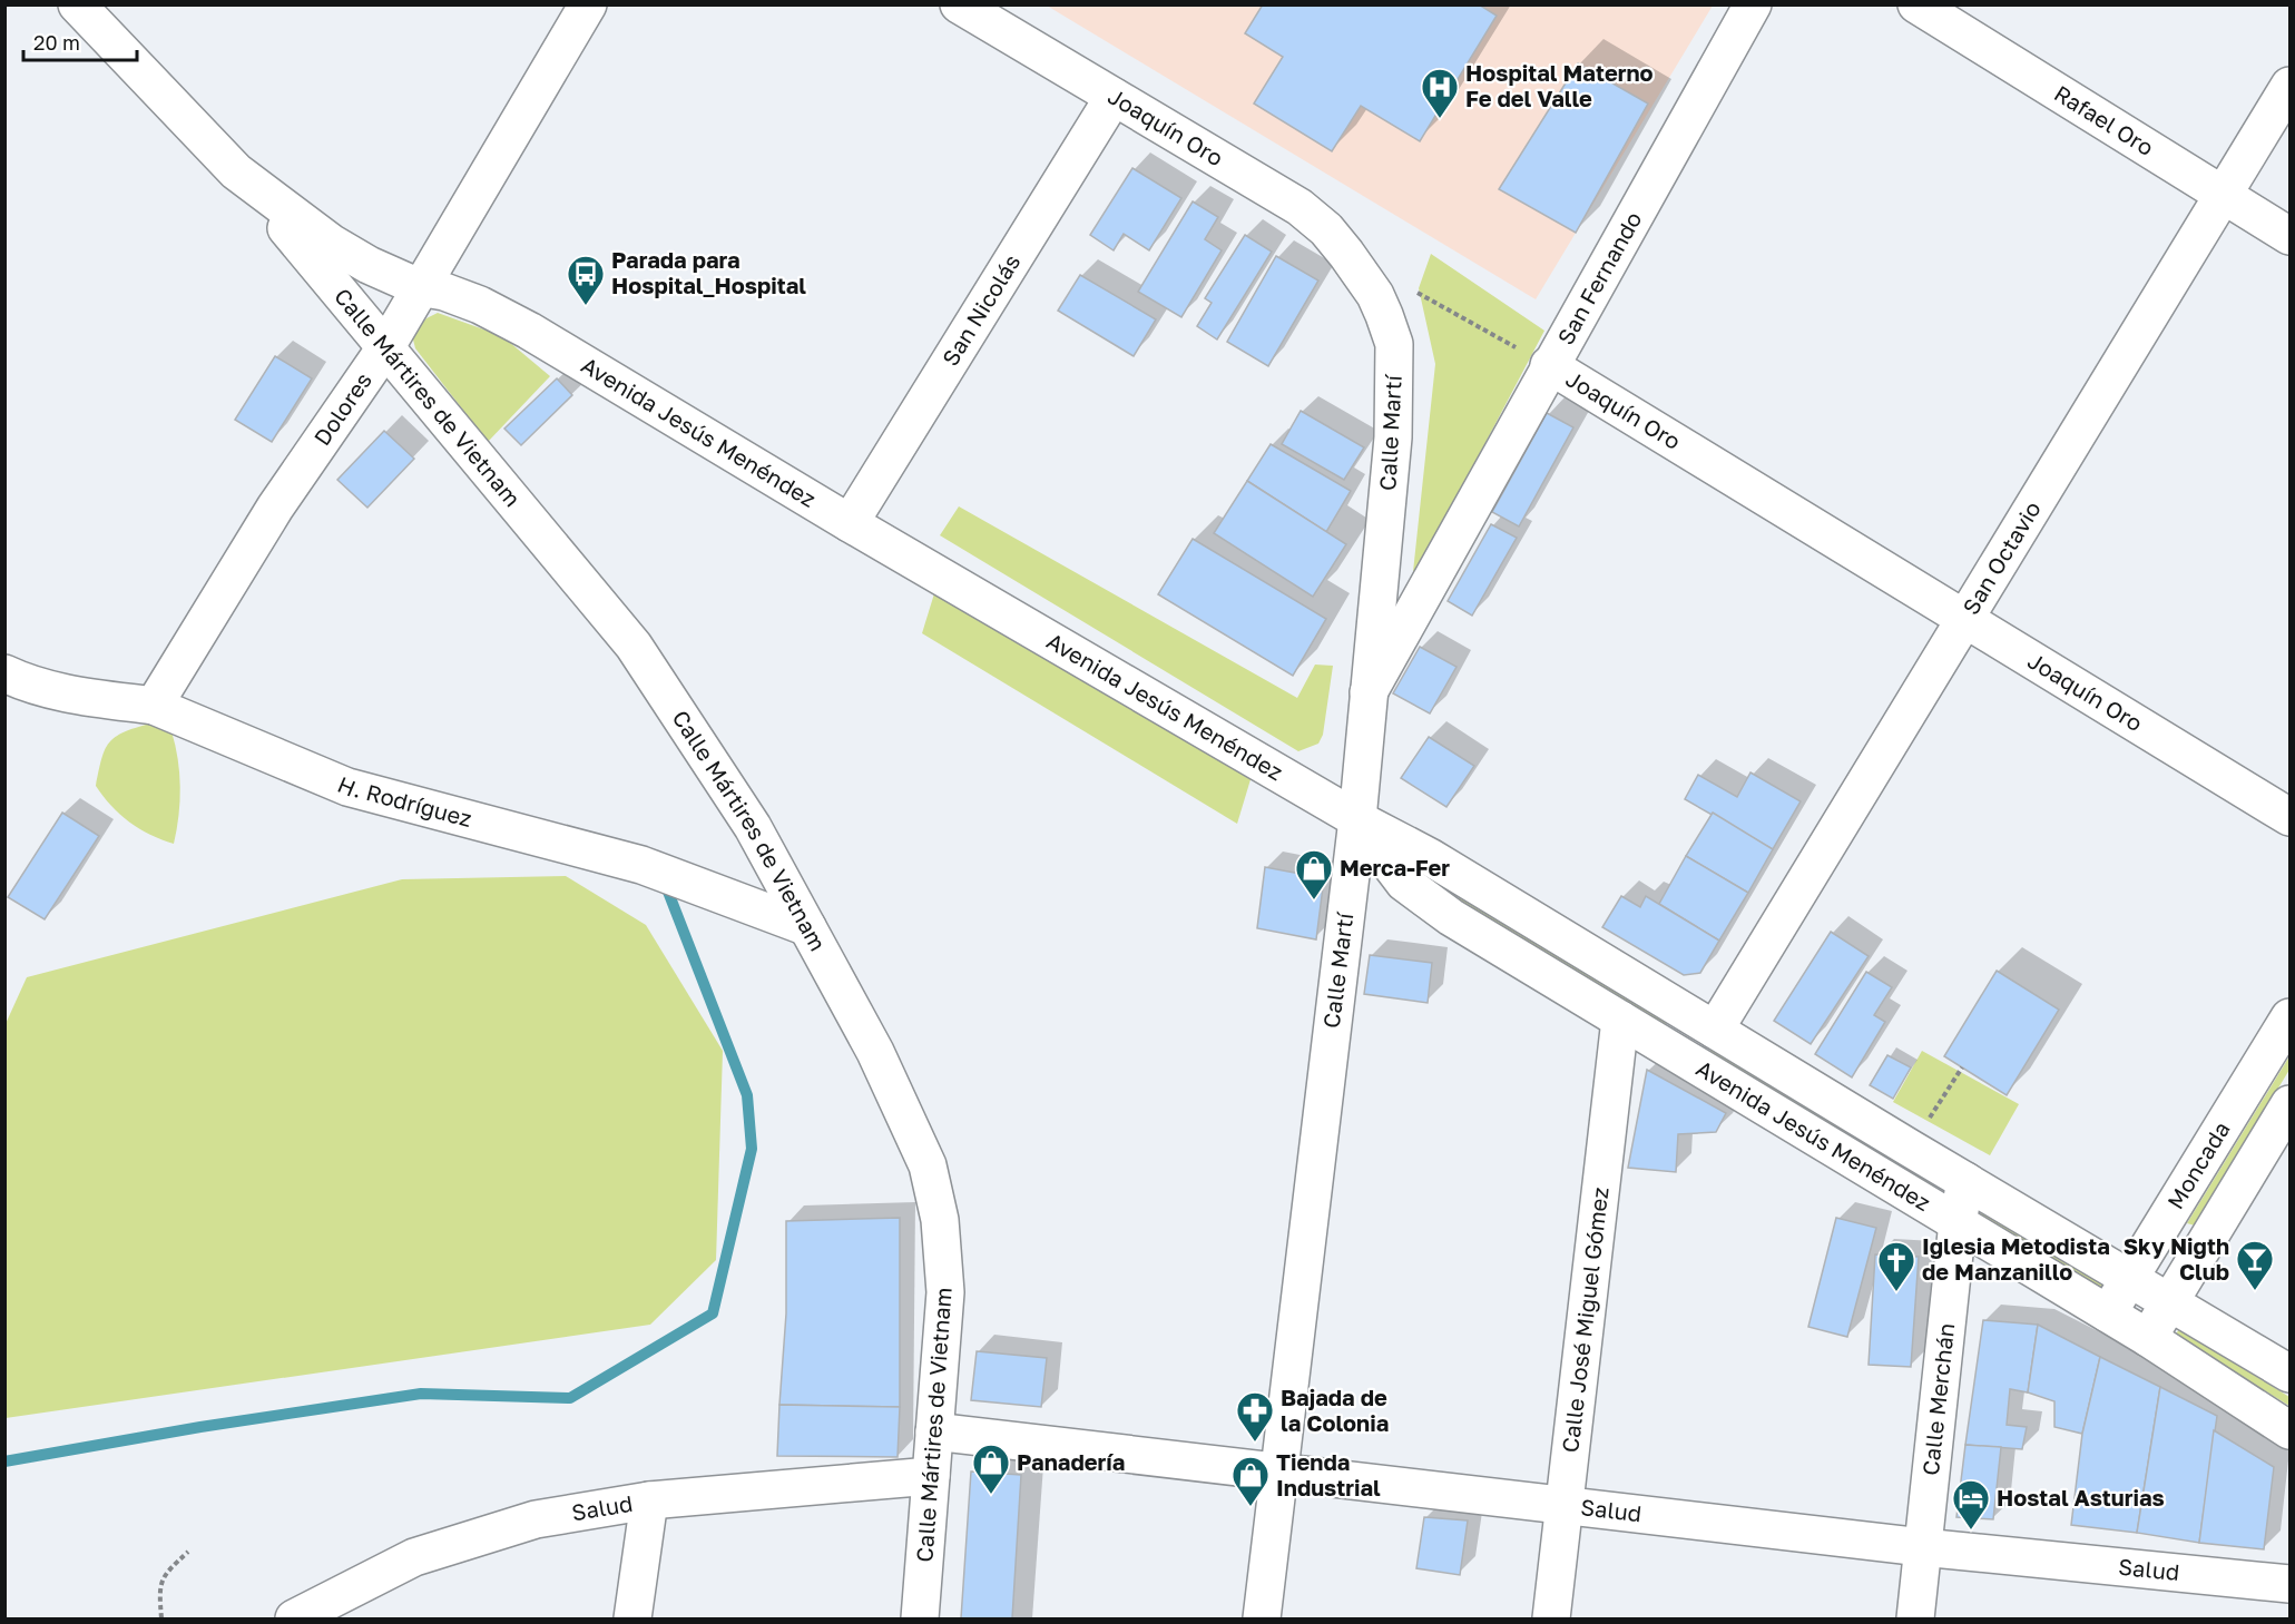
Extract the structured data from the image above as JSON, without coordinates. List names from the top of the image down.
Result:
{
  "streets": {
    "street": [
      "Rafael Oro",
      "Joaquín Oro",
      "San Fernando",
      "San Nicolás",
      "Calle Mártires de Vietnam",
      "Dolores",
      "Avenida Jesús Menéndez",
      "Calle Martí",
      "San Octavio",
      "H. Rodríguez",
      "Moncada",
      "Calle José Miguel Gómez",
      "Calle Merchán",
      "Salud"
    ]
  },
  "crossings": [
    ["Rafael Oro", "San Octavio"],
    ["Joaquín Oro", "San Fernando"],
    ["Joaquín Oro", "San Nicolás"],
    ["Joaquín Oro", "Calle Martí"],
    ["Joaquín Oro", "San Octavio"],
    ["San Fernando", "Calle Martí"],
    ["San Nicolás", "Avenida Jesús Menéndez"],
    ["Calle Mártires de Vietnam", "Dolores"],
    ["Calle Mártires de Vietnam", "Avenida Jesús Menéndez"],
    ["Calle Mártires de Vietnam", "H. Rodríguez"],
    ["Calle Mártires de Vietnam", "Salud"],
    ["Dolores", "Avenida Jesús Menéndez"],
    ["Dolores", "H. Rodríguez"],
    ["Avenida Jesús Menéndez", "Calle Martí"],
    ["Avenida Jesús Menéndez", "San Octavio"],
    ["Avenida Jesús Menéndez", "Moncada"],
    ["Avenida Jesús Menéndez", "Calle José Miguel Gómez"],
    ["Avenida Jesús Menéndez", "Calle Merchán"],
    ["Calle Martí", "Salud"],
    ["Calle José Miguel Gómez", "Salud"],
    ["Calle Merchán", "Salud"]
  ],
  "places": {
    "hospital": ["Hospital Materno Fe del Valle"],
    "bus stop": ["Parada para Hospital_Hospital"],
    "shop": ["Merca-Fer", "Panadería", "Tienda Industrial"],
    "bar": ["Sky Nigth Club"],
    "church": ["Iglesia Metodista de Manzanillo"],
    "pharmacy": ["Bajada de la Colonia"],
    "hotel": ["Hostal Asturias"]
  },
  "scale_bar": "20 m"
}
